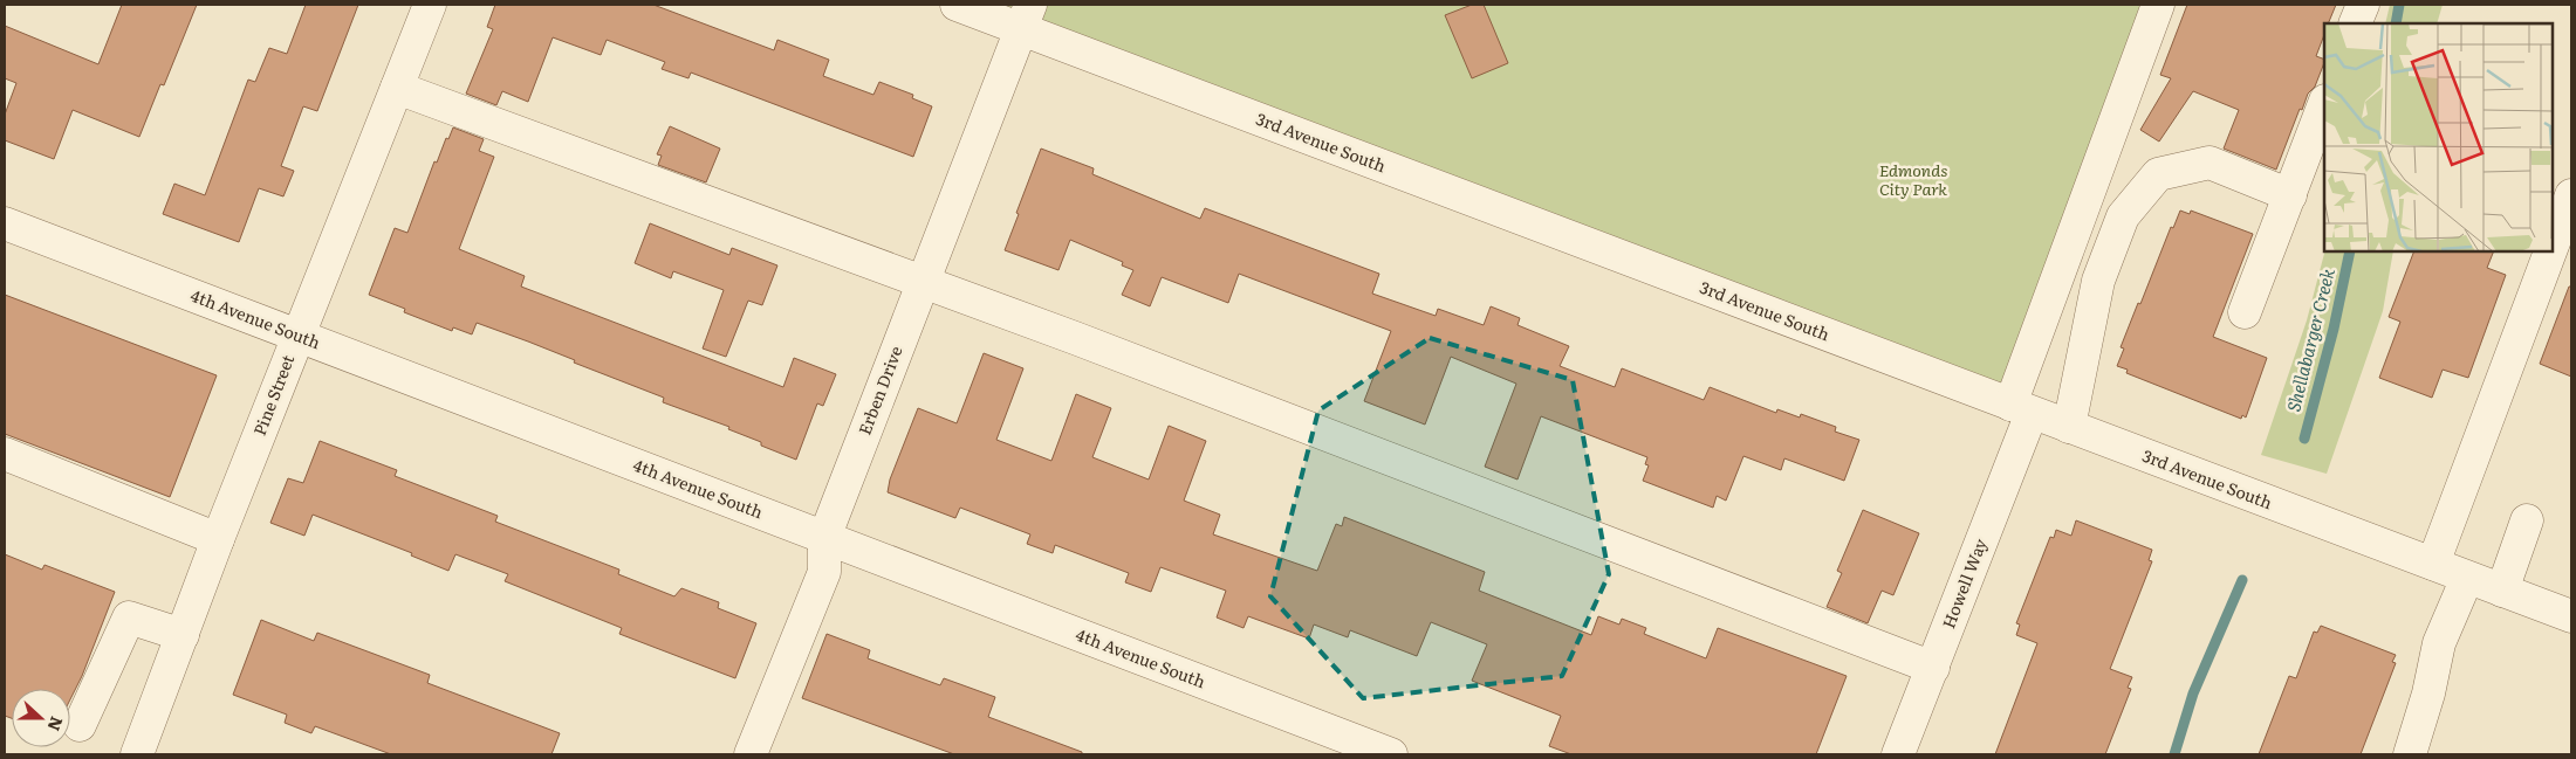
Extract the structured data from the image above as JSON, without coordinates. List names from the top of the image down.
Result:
{
  "streets": {
    "street": [
      "3rd Avenue South",
      "4th Avenue South",
      "Erben Drive",
      "Pine Street",
      "Howell Way"
    ]
  },
  "crossings": [
    ["3rd Avenue South", "Erben Drive"],
    ["3rd Avenue South", "Howell Way"],
    ["4th Avenue South", "Erben Drive"],
    ["4th Avenue South", "Pine Street"]
  ],
  "water": ["Shellabarger Creek"],
  "parks": ["Edmonds City Park"],
  "north": "right"
}
